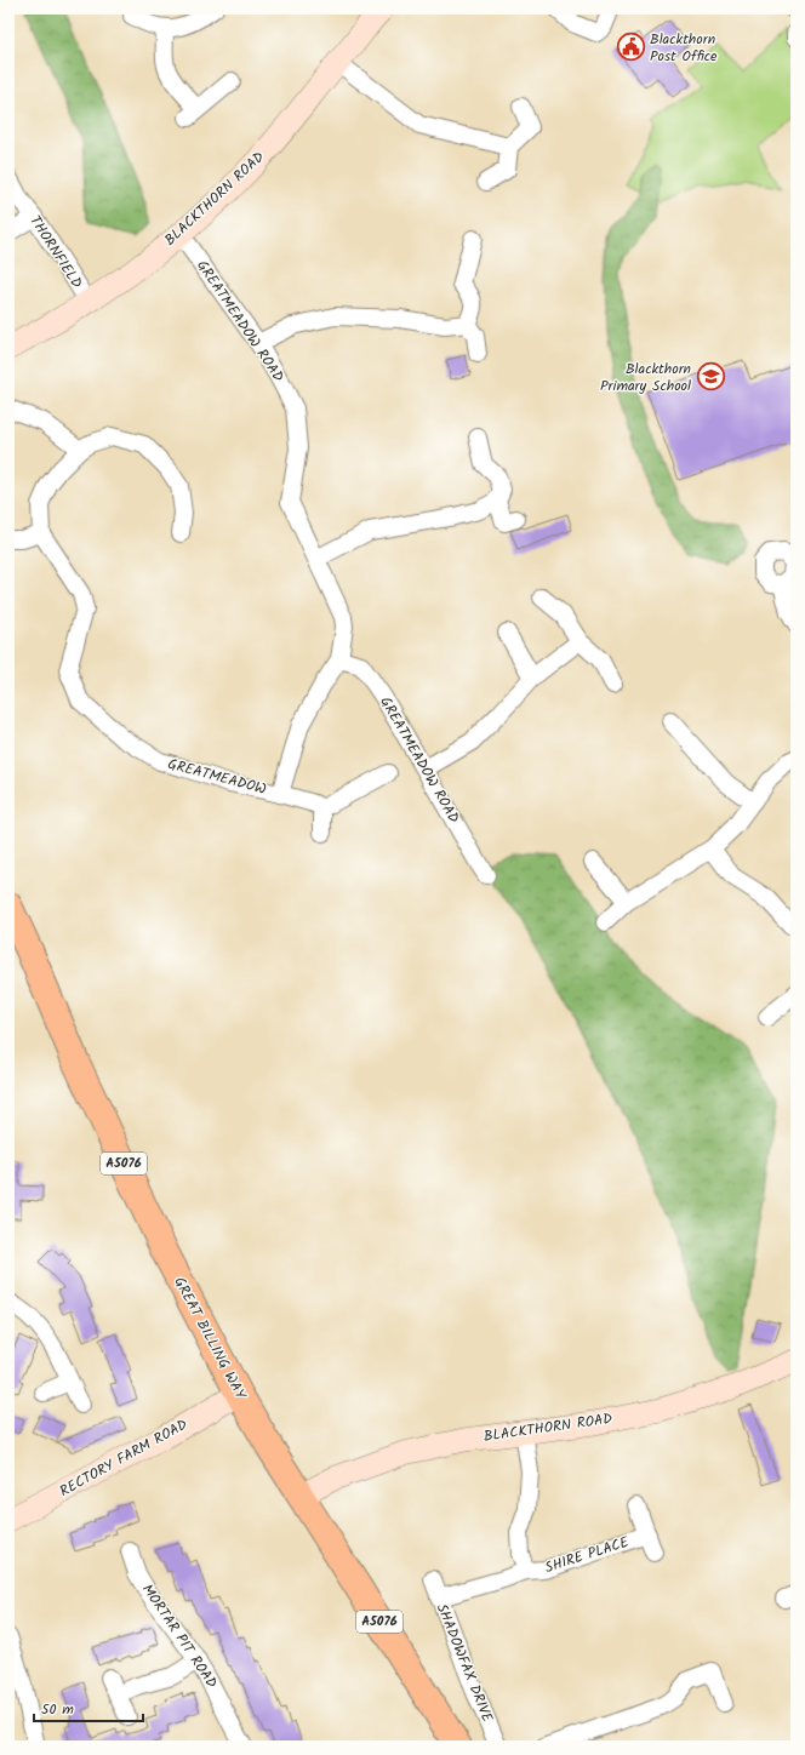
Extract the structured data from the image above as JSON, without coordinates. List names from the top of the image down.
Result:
{
  "streets": {
    "main road": ["A5076", "GREAT BILLING WAY"],
    "street": [
      "BLACKTHORN ROAD",
      "THORNFIELD",
      "GREATMEADOW ROAD",
      "GREATMEADOW",
      "RECTORY FARM ROAD",
      "SHIRE PLACE",
      "MORTAR PIT ROAD",
      "SHADOWFAX DRIVE"
    ]
  },
  "crossings": [
    ["BLACKTHORN ROAD", "THORNFIELD"],
    ["BLACKTHORN ROAD", "GREATMEADOW ROAD"],
    ["BLACKTHORN ROAD", "GREAT BILLING WAY"],
    ["BLACKTHORN ROAD", "SHIRE PLACE"],
    ["GREATMEADOW ROAD", "GREATMEADOW"],
    ["GREAT BILLING WAY", "RECTORY FARM ROAD"],
    ["SHIRE PLACE", "SHADOWFAX DRIVE"]
  ],
  "places": {
    "public building": ["Blackthorn Post Office"],
    "school or university": ["Blackthorn Primary School"]
  },
  "scale_bar": "50 m"
}
